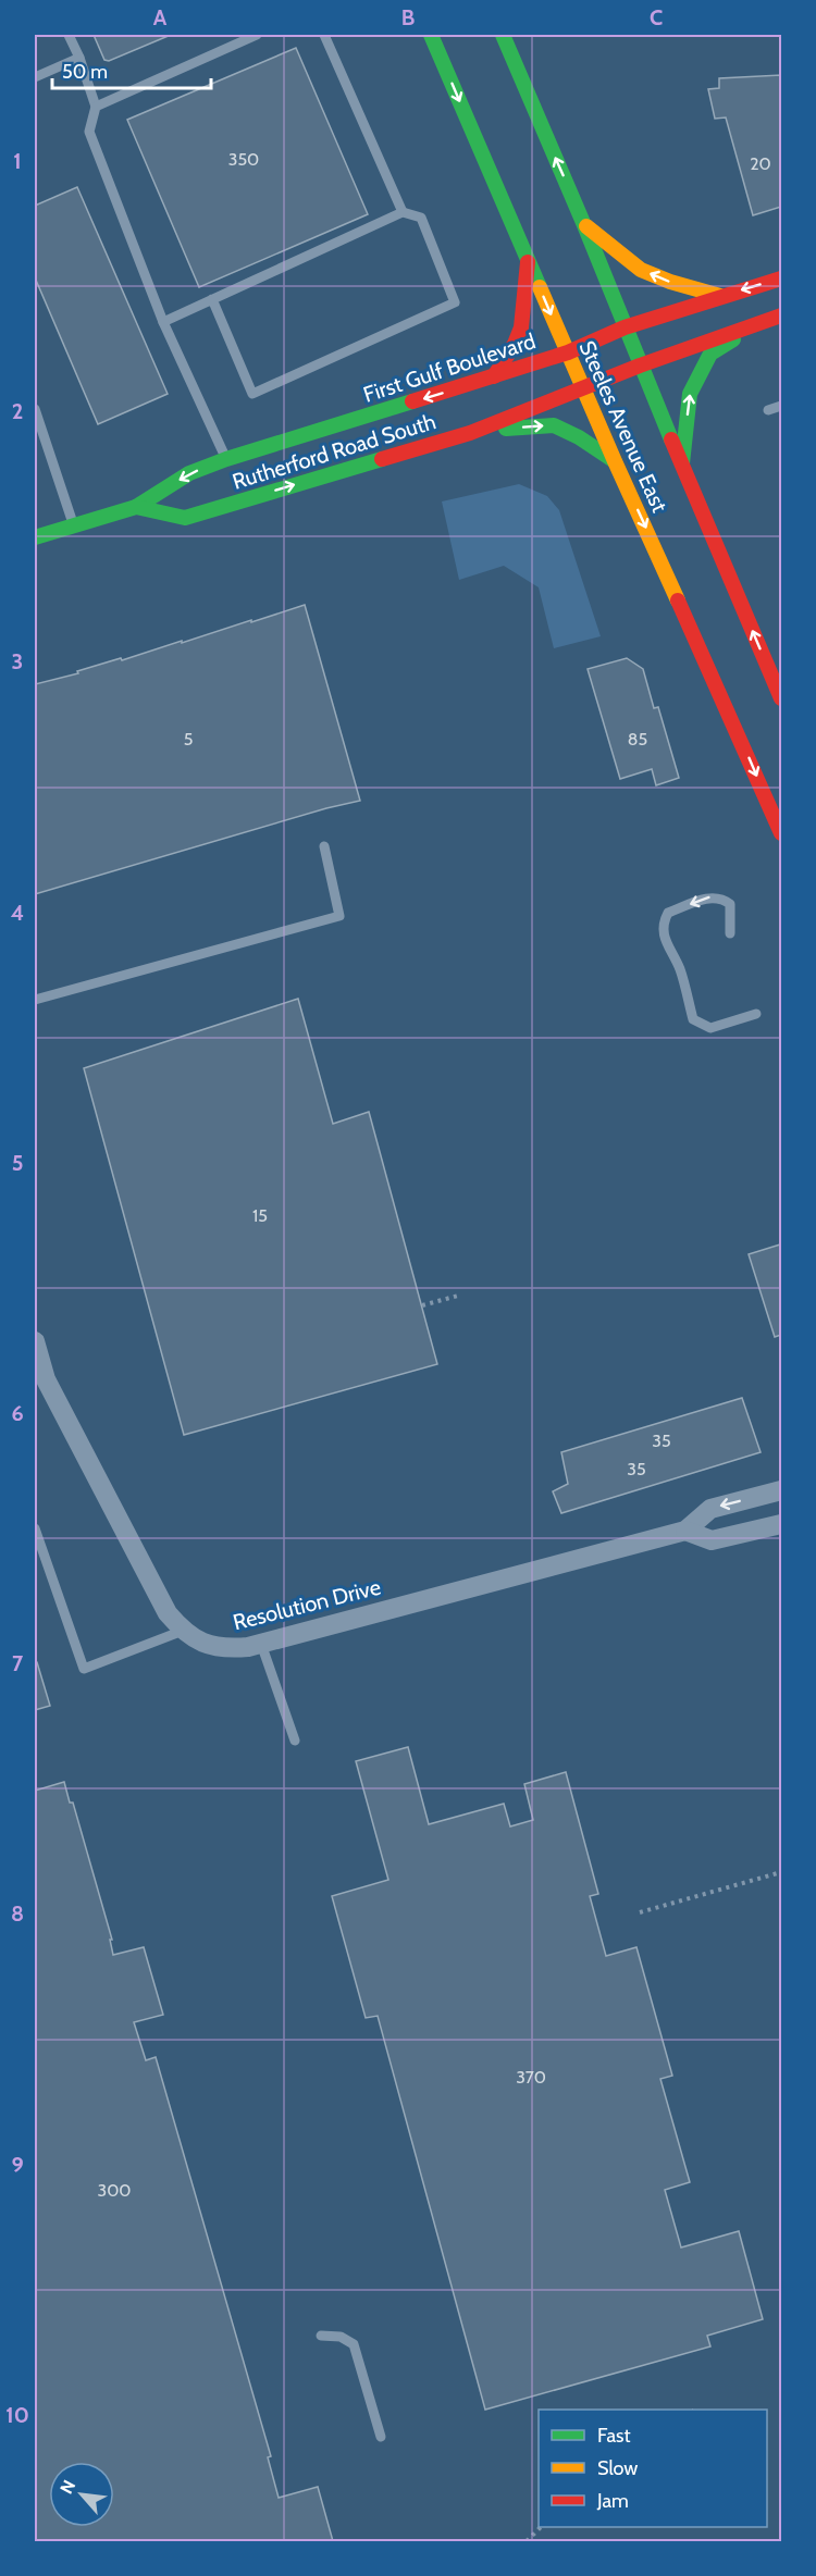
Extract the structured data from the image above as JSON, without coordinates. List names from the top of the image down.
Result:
{
  "streets": {
    "main road": ["First Gulf Boulevard", "Steeles Avenue East", "Rutherford Road South"],
    "street": ["Resolution Drive"]
  },
  "crossings": [
    ["First Gulf Boulevard", "Steeles Avenue East"],
    ["First Gulf Boulevard", "Rutherford Road South"],
    ["Steeles Avenue East", "Rutherford Road South"]
  ],
  "one_way": ["First Gulf Boulevard", "Rutherford Road South"],
  "house_numbers": [
    "350",
    "20",
    "5",
    "85",
    "15",
    "35",
    "35",
    "370",
    "300"
  ],
  "legend": ["Fast", "Slow", "Jam"],
  "scale_bar": "50 m",
  "north": "top left",
  "grid": {
    "columns": ["A", "B", "C"],
    "rows": [
      "1",
      "2",
      "3",
      "4",
      "5",
      "6",
      "7",
      "8",
      "9",
      "10"
    ]
  }
}
